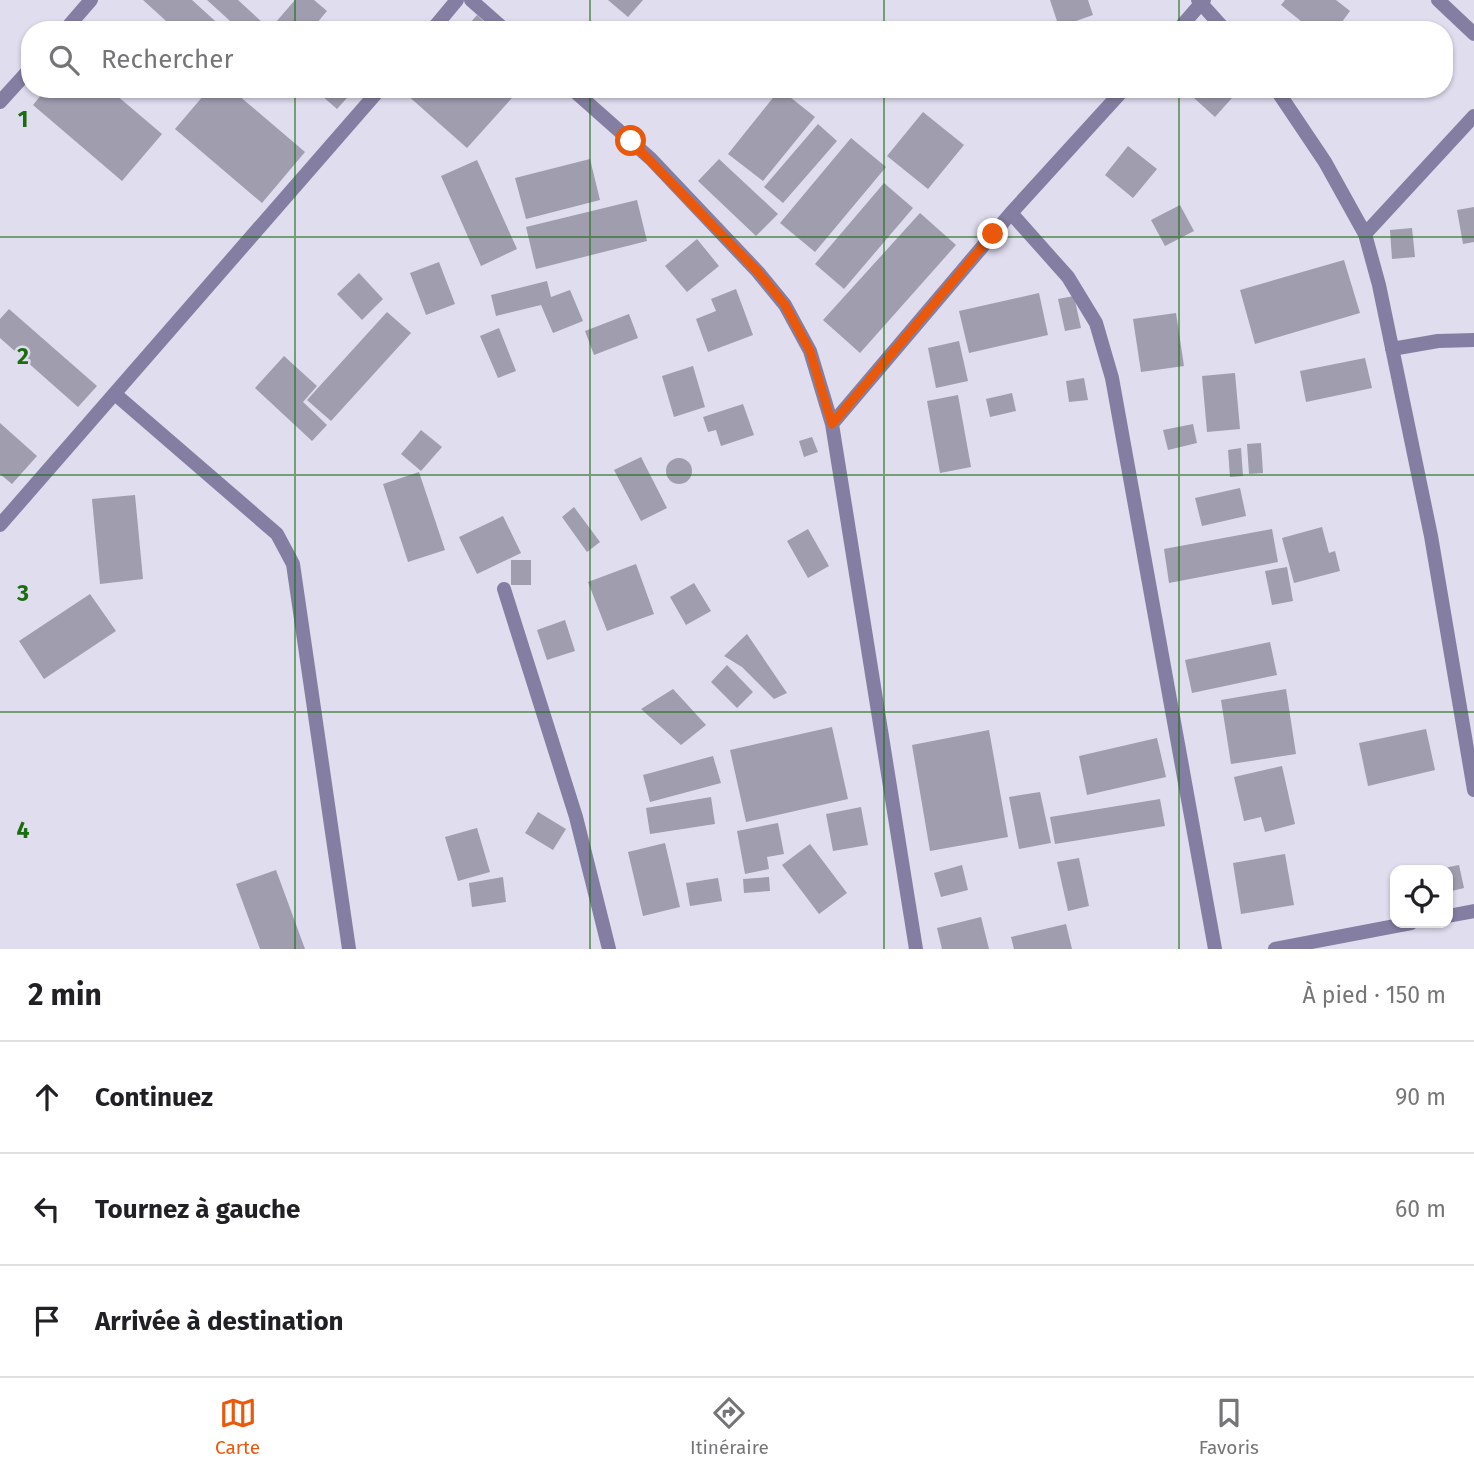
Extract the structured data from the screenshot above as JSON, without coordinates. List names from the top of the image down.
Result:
{
  "page": {
    "search": "Rechercher",
    "heading": ["2 min", "À pied · 150 m"],
    "list": [
      ["Continuez", "90 m"],
      ["Tournez à gauche", "60 m"],
      "Arrivée à destination"
    ],
    "nav": ["Carte", "Itinéraire", "Favoris"]
  },
  "grid": {
    "rows": [
      "1",
      "2",
      "3",
      "4"
    ]
  }
}
